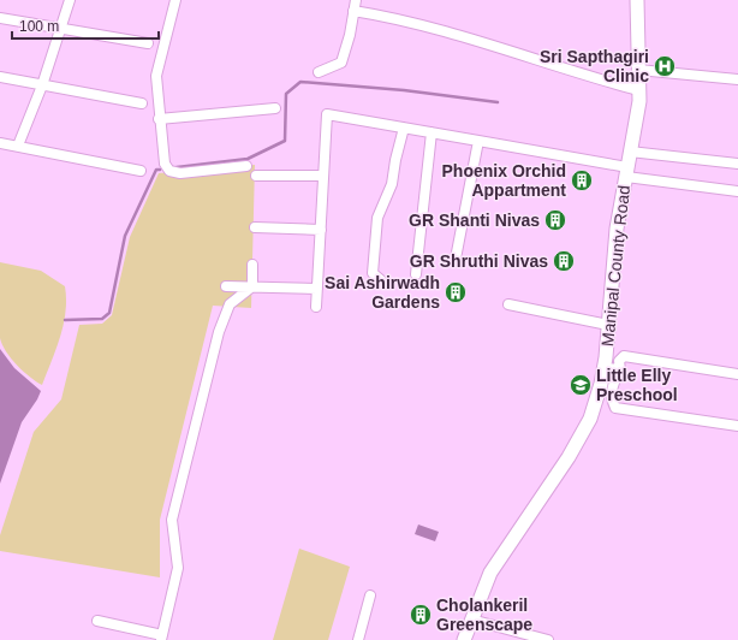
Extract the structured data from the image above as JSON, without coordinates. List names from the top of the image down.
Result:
{
  "streets": {
    "main road": ["Manipal County Road"]
  },
  "places": {
    "hospital": ["Sri Sapthagiri Clinic"],
    "building": [
      "Phoenix Orchid Appartment",
      "GR Shanti Nivas",
      "GR Shruthi Nivas",
      "Sai Ashirwadh Gardens",
      "Cholankeril Greenscape"
    ],
    "school or university": ["Little Elly Preschool"]
  },
  "scale_bar": "100 m"
}
